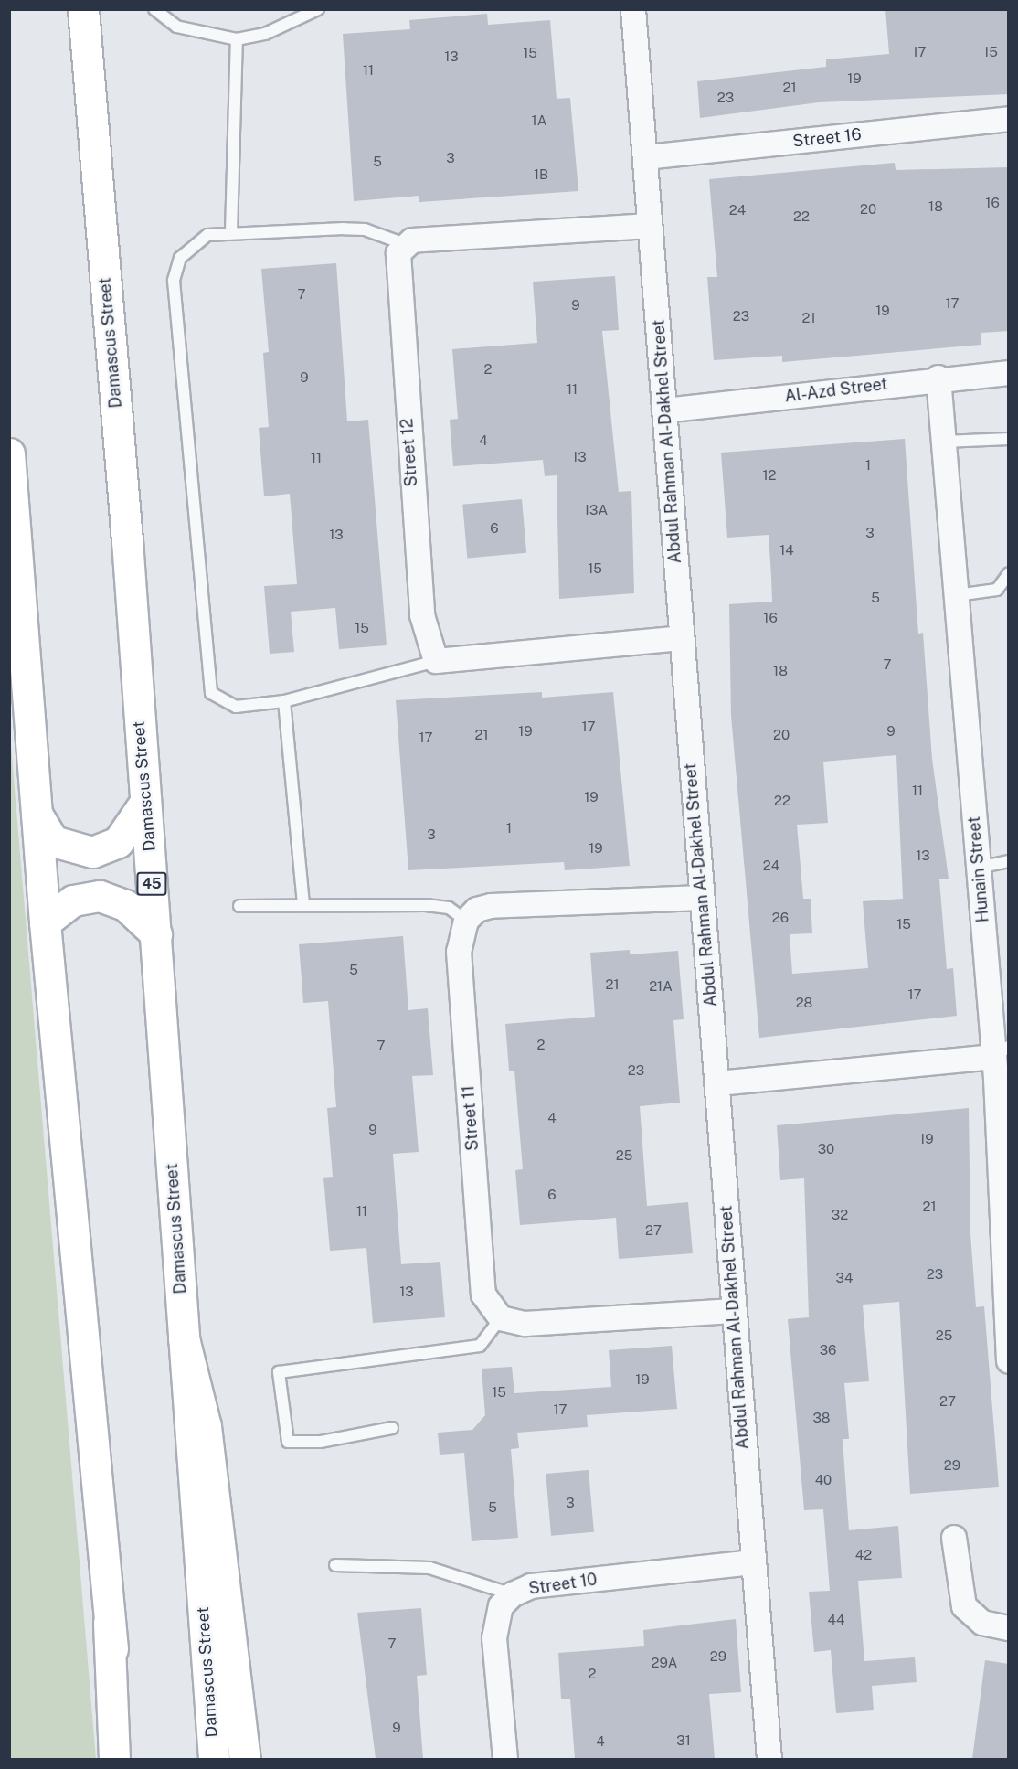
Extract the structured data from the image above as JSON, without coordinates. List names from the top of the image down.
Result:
{
  "streets": {
    "main road": ["Damascus Street", "45"],
    "street": [
      "Street 16",
      "Al-Azd Street",
      "Abdul Rahman Al-Dakhel Street",
      "Street 12",
      "Hunain Street",
      "Street 11",
      "Street 10"
    ]
  },
  "crossings": [
    ["Street 16", "Abdul Rahman Al-Dakhel Street"],
    ["Al-Azd Street", "Abdul Rahman Al-Dakhel Street"],
    ["Al-Azd Street", "Hunain Street"],
    ["Abdul Rahman Al-Dakhel Street", "Street 10"]
  ],
  "house_numbers": [
    "17",
    "15",
    "15",
    "13",
    "11",
    "19",
    "21",
    "23",
    "1A",
    "3",
    "5",
    "1B",
    "16",
    "18",
    "20",
    "24",
    "22",
    "7",
    "17",
    "9",
    "19",
    "23",
    "21",
    "2",
    "9",
    "11",
    "4",
    "13",
    "11",
    "1",
    "12",
    "13A",
    "6",
    "3",
    "13",
    "14",
    "15",
    "5",
    "16",
    "15",
    "7",
    "18",
    "17",
    "19",
    "9",
    "21",
    "20",
    "17",
    "11",
    "19",
    "22",
    "1",
    "3",
    "19",
    "13",
    "24",
    "26",
    "15",
    "5",
    "21",
    "21A",
    "17",
    "28",
    "2",
    "7",
    "23",
    "4",
    "9",
    "19",
    "30",
    "25",
    "6",
    "21",
    "11",
    "32",
    "27",
    "23",
    "34",
    "13",
    "25",
    "36",
    "19",
    "15",
    "27",
    "17",
    "38",
    "29",
    "40",
    "3",
    "5",
    "42",
    "44",
    "7",
    "29",
    "29A",
    "2",
    "9",
    "31",
    "4"
  ]
}
